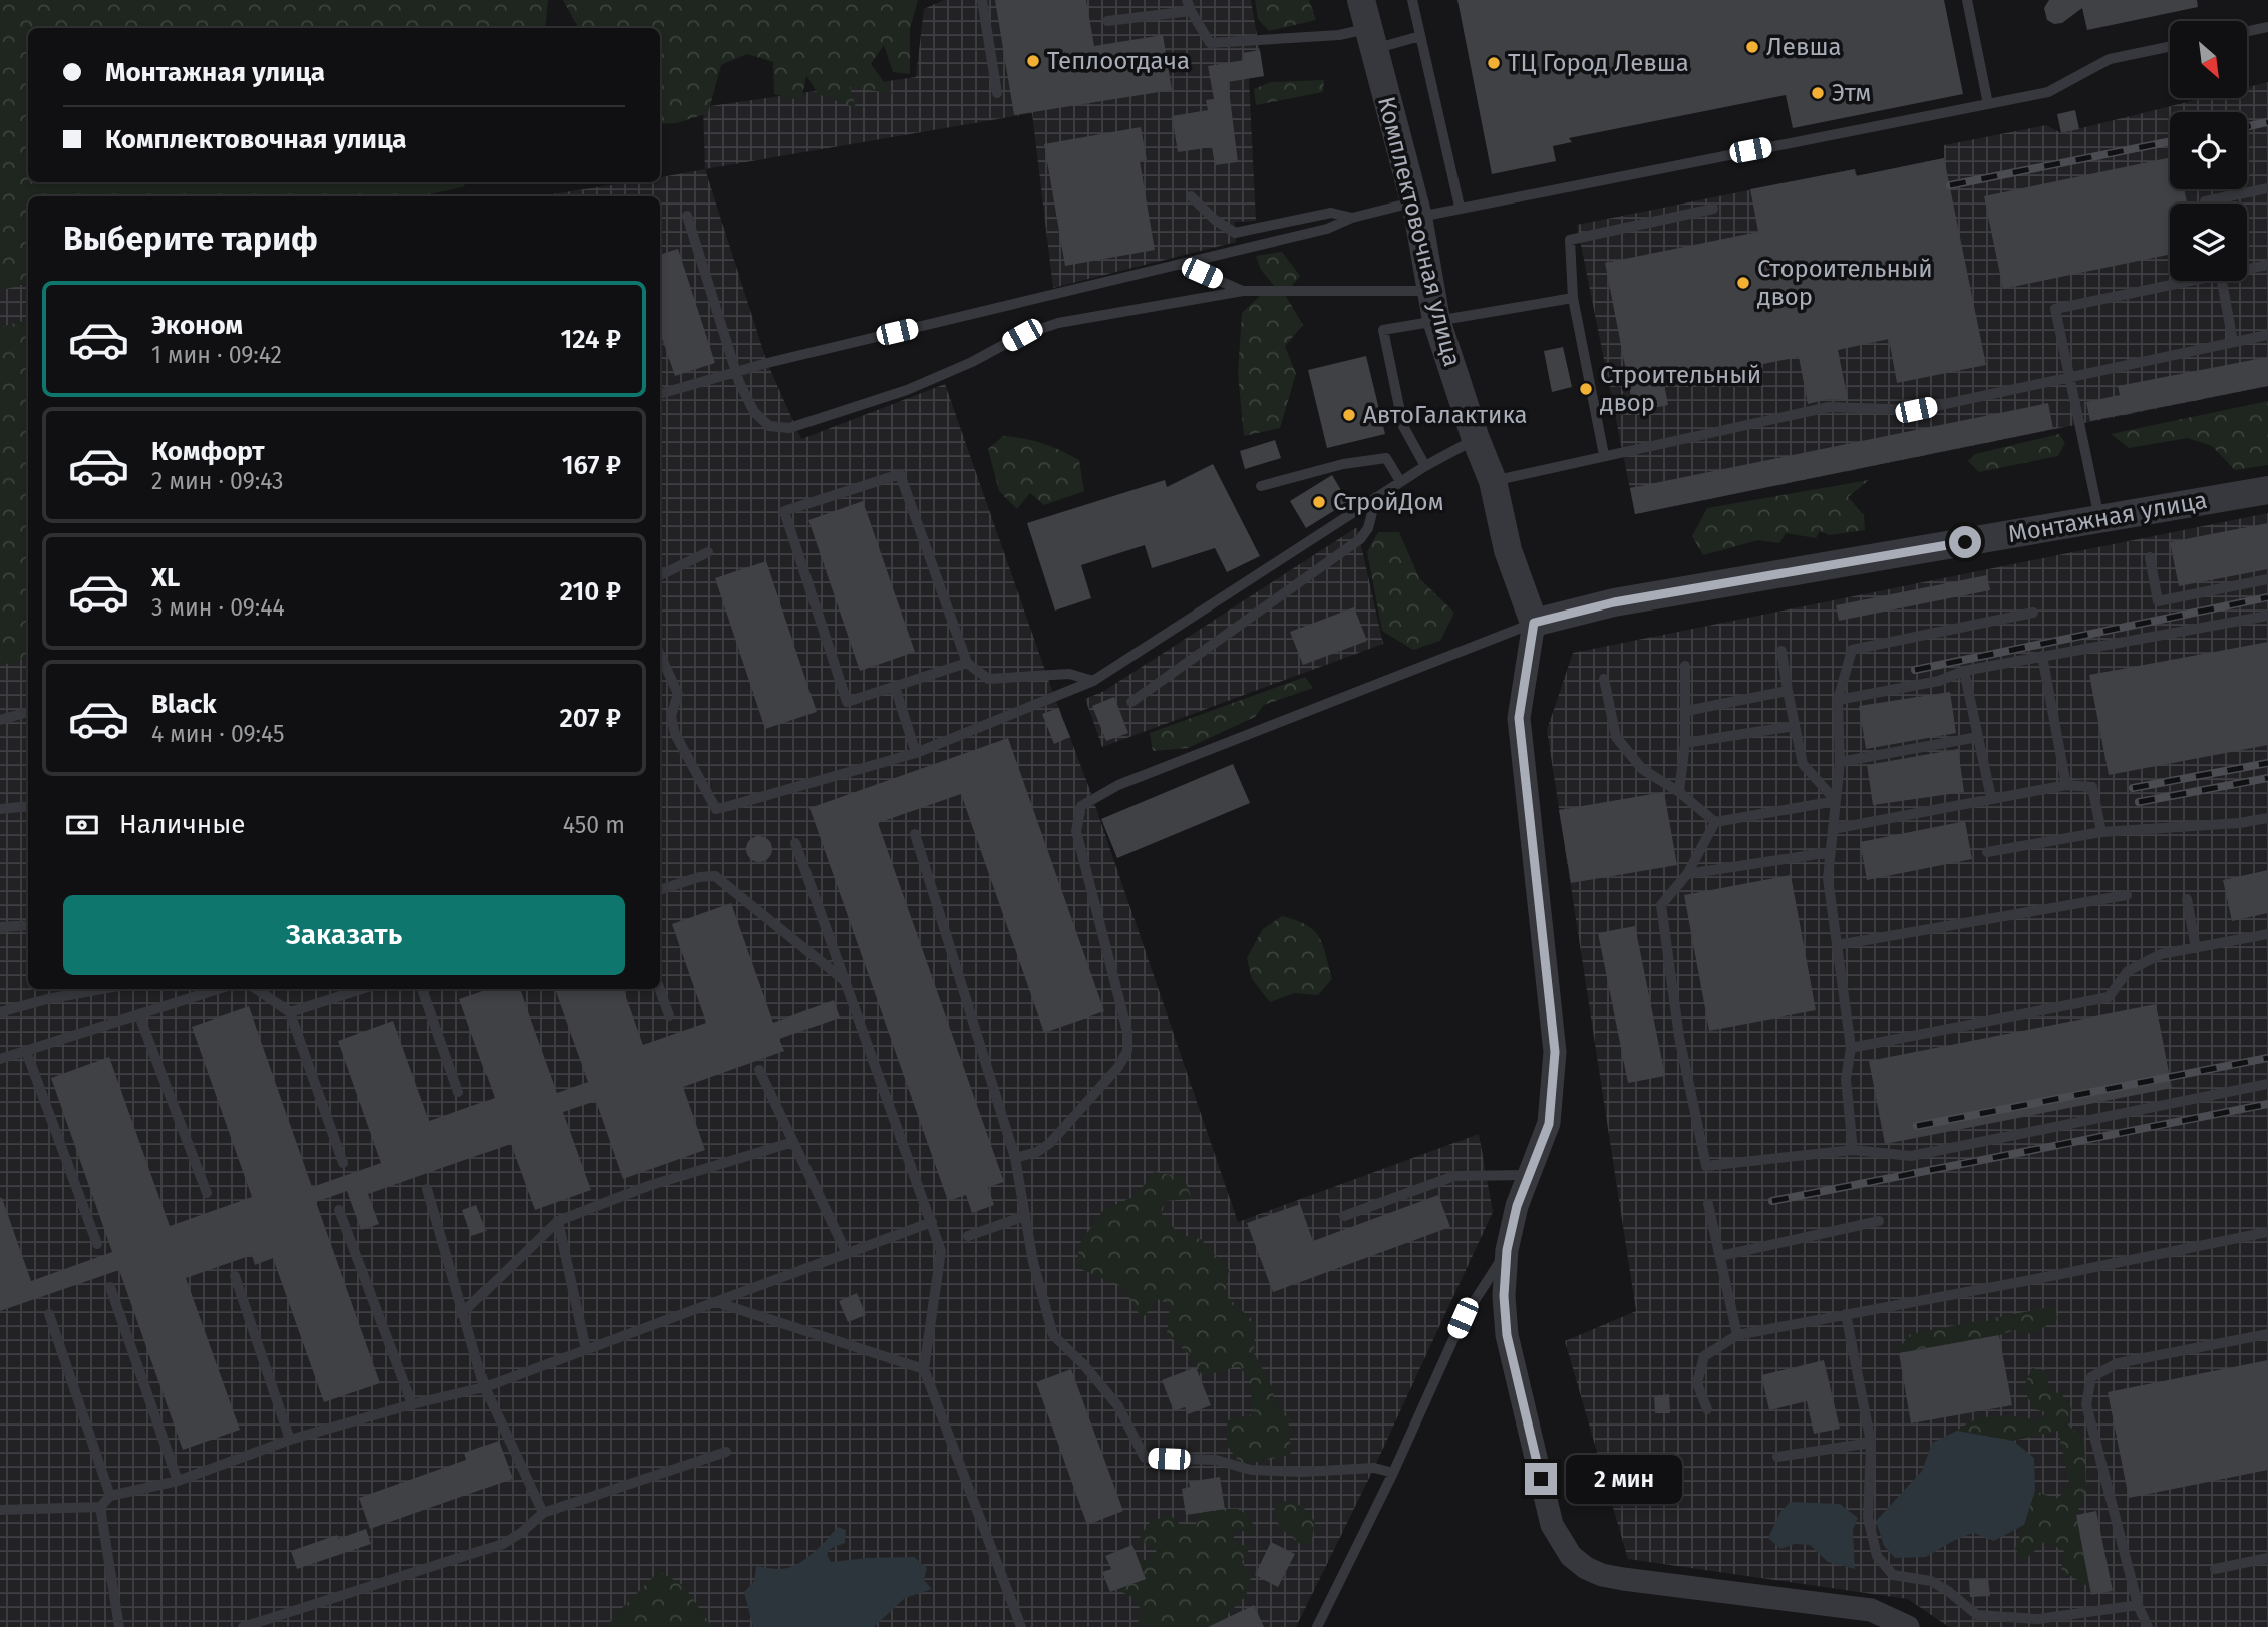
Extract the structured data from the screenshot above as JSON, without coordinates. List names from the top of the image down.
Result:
{
  "streets": {
    "street": ["Комплектовочная улица", "Монтажная улица"]
  },
  "crossings": [
    ["Комплектовочная улица", "Монтажная улица"]
  ],
  "places": [
    "Левша",
    "Теплоотдача",
    "ТЦ Город Левша",
    "Этм",
    "Стороительный двор",
    "Строительный двор",
    "АвтоГалактика",
    "СтройДом"
  ],
  "north": "bottom right",
  "page": {
    "banner": ["Монтажная улица", "Комплектовочная улица"],
    "heading": "Выберите тариф",
    "list": [
      {
        "name": "Эконом",
        "note": "1 мин · 09:42",
        "value": "124 ₽"
      },
      {
        "name": "Комфорт",
        "note": "2 мин · 09:43",
        "value": "167 ₽"
      },
      {
        "name": "XL",
        "note": "3 мин · 09:44",
        "value": "210 ₽"
      },
      {
        "name": "Black",
        "note": "4 мин · 09:45",
        "value": "207 ₽"
      }
    ],
    "pay": ["Наличные", "450 m"],
    "buttons": "Заказать",
    "bubble": "2 мин"
  }
}
